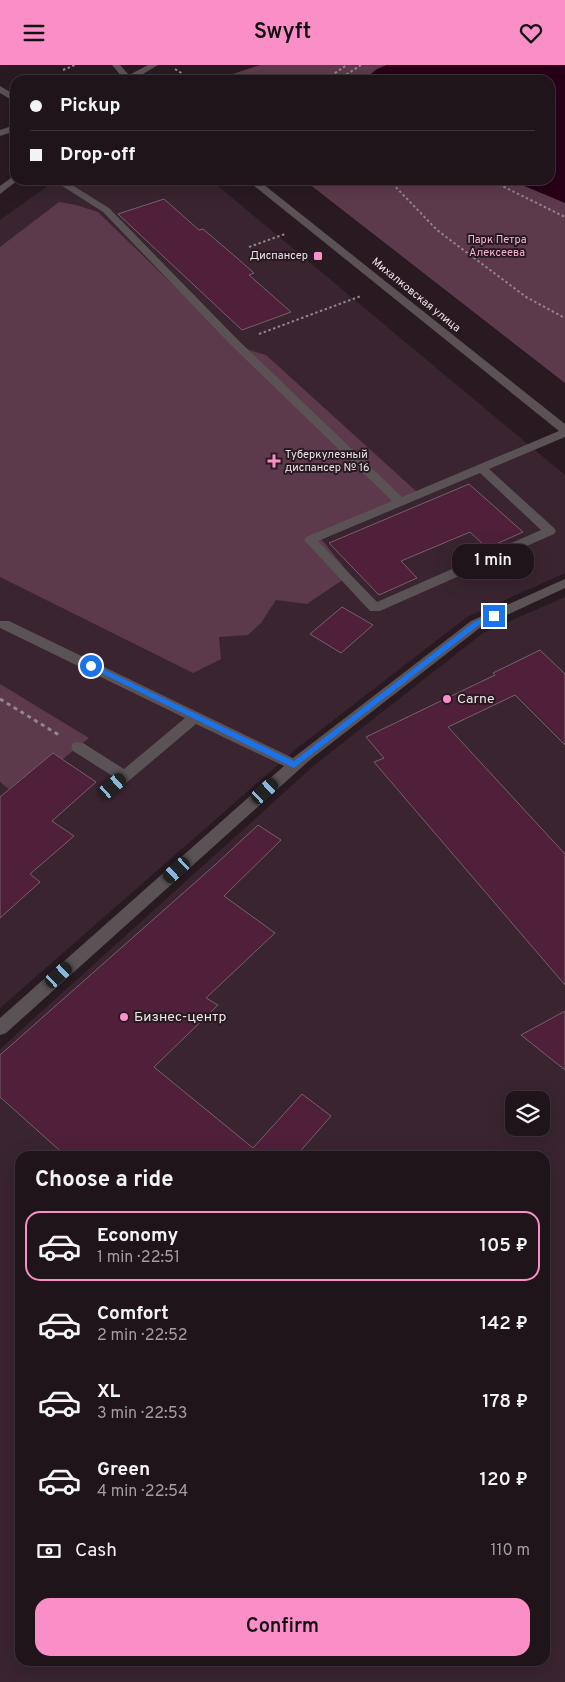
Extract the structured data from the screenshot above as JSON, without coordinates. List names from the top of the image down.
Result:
{
  "streets": {
    "street": ["Михалковская улица"]
  },
  "parks": ["Парк Петра Алексеева"],
  "places": {
    "transit": ["Диспансер"],
    "health": ["Туберкулезный диспансер № 16"],
    "other": ["Carne", "Бизнес-центр"]
  },
  "page": {
    "header": "Swyft",
    "banner": ["Pickup", "Drop-off"],
    "bubble": "1 min",
    "heading": "Choose a ride",
    "list": [
      {
        "name": "Economy",
        "note": "1 min · 22:51",
        "value": "105 ₽"
      },
      {
        "name": "Comfort",
        "note": "2 min · 22:52",
        "value": "142 ₽"
      },
      {
        "name": "XL",
        "note": "3 min · 22:53",
        "value": "178 ₽"
      },
      {
        "name": "Green",
        "note": "4 min · 22:54",
        "value": "120 ₽"
      }
    ],
    "pay": ["Cash", "110 m"],
    "buttons": "Confirm"
  }
}
